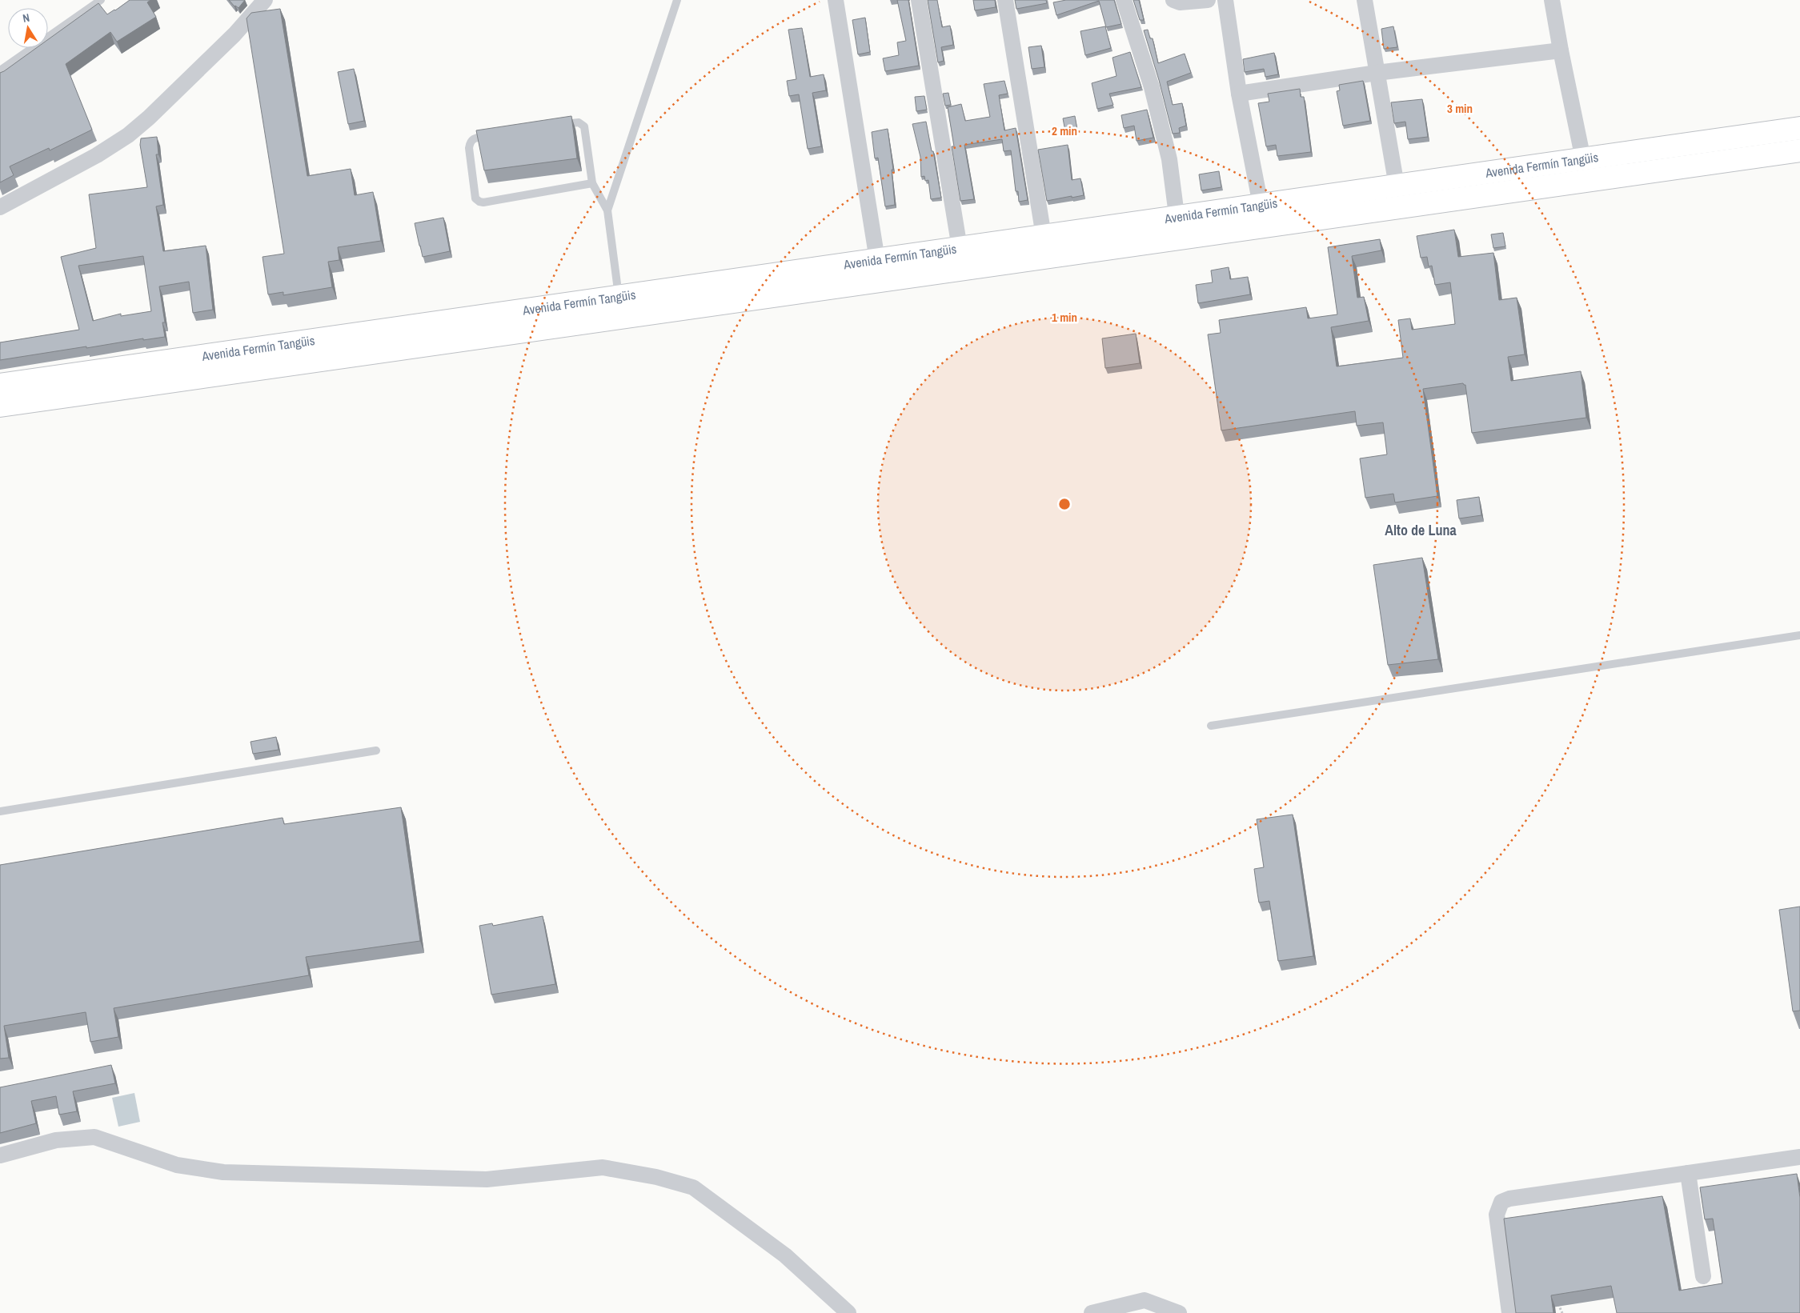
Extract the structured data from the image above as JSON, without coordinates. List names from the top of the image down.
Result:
{
  "streets": {
    "main road": ["Avenida Fermín Tangüis"]
  },
  "districts": ["Alto de Luna"],
  "north": "top",
  "rings": ["3 min", "2 min", "1 min"]
}
